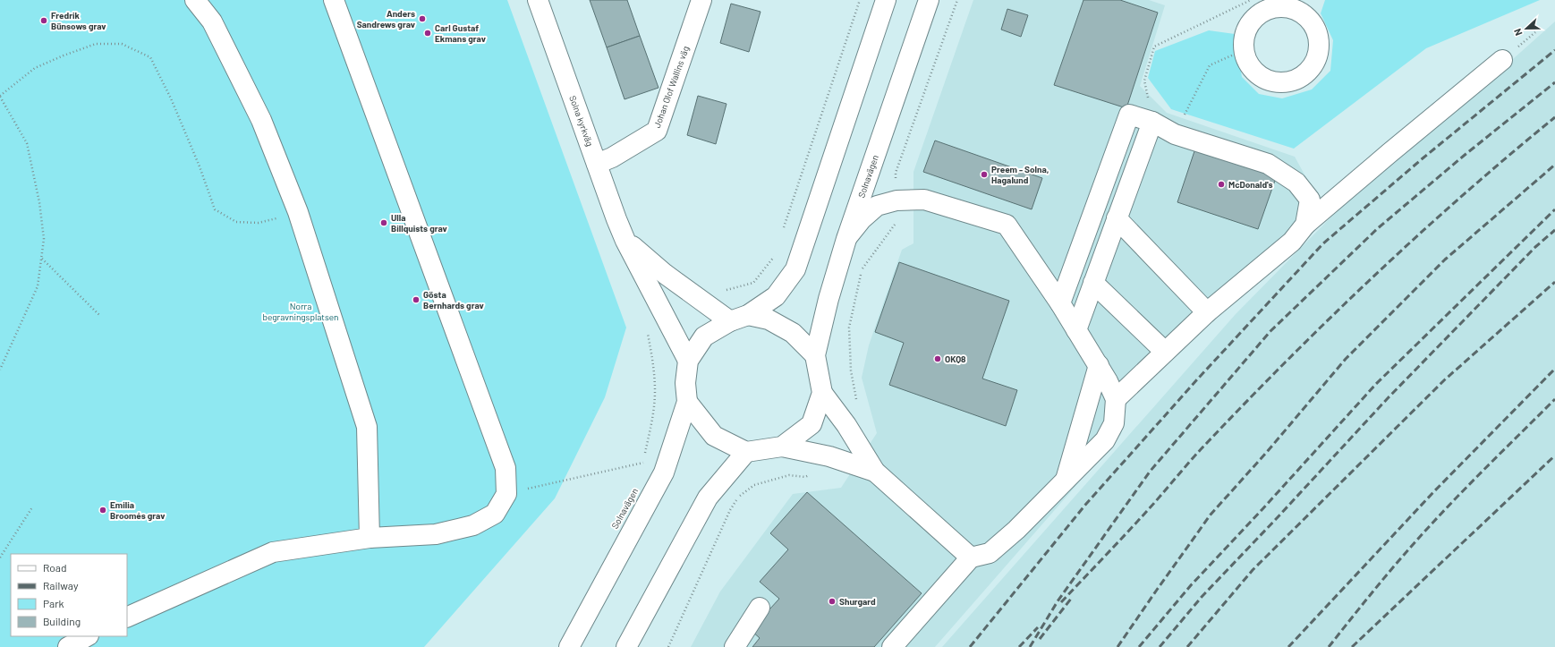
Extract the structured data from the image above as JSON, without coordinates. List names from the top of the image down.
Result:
{
  "streets": {
    "main road": ["Johan Olof Wallins väg", "Solna kyrkväg", "Solnavägen"]
  },
  "crossings": [
    ["Johan Olof Wallins väg", "Solna kyrkväg"],
    ["Solna kyrkväg", "Solnavägen"]
  ],
  "parks": ["Norra begravningsplatsen"],
  "places": [
    "Anders Sandrews grav",
    "Fredrik Bünsows grav",
    "Carl Gustaf Ekmans grav",
    "Preem - Solna, Hagalund",
    "McDonald's",
    "Ulla Billquists grav",
    "Gösta Bernhards grav",
    "OKQ8",
    "Emilia Broomés grav",
    "Shurgard"
  ],
  "legend": [
    "Road",
    "Railway",
    "Park",
    "Building"
  ],
  "north": "left"
}
